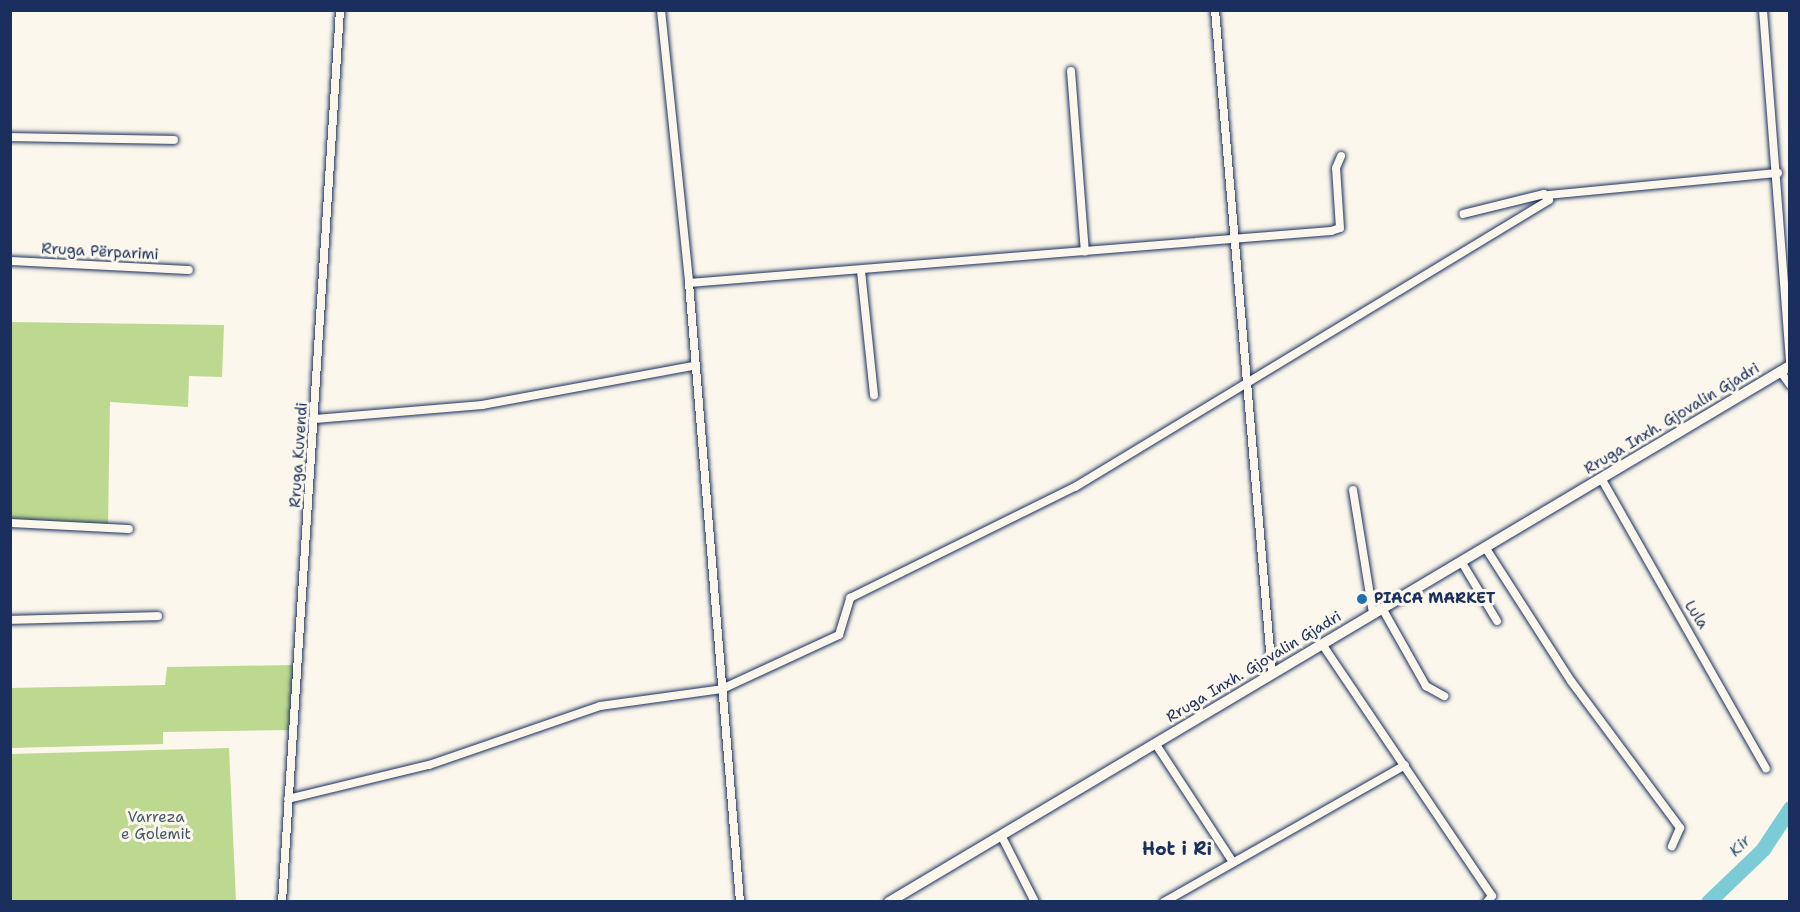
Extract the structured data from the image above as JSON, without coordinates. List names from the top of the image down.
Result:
{
  "streets": {
    "main road": ["Rruga Inxh. Gjovalin Gjadri"],
    "street": ["Rruga Përparimi", "Rruga Kuvendi", "Lula"]
  },
  "crossings": [
    ["Rruga Inxh. Gjovalin Gjadri", "Lula"]
  ],
  "districts": ["Hot i Ri"],
  "water": ["Kir"],
  "parks": ["Varreza e Golemit"],
  "places": ["PIACA MARKET"]
}
